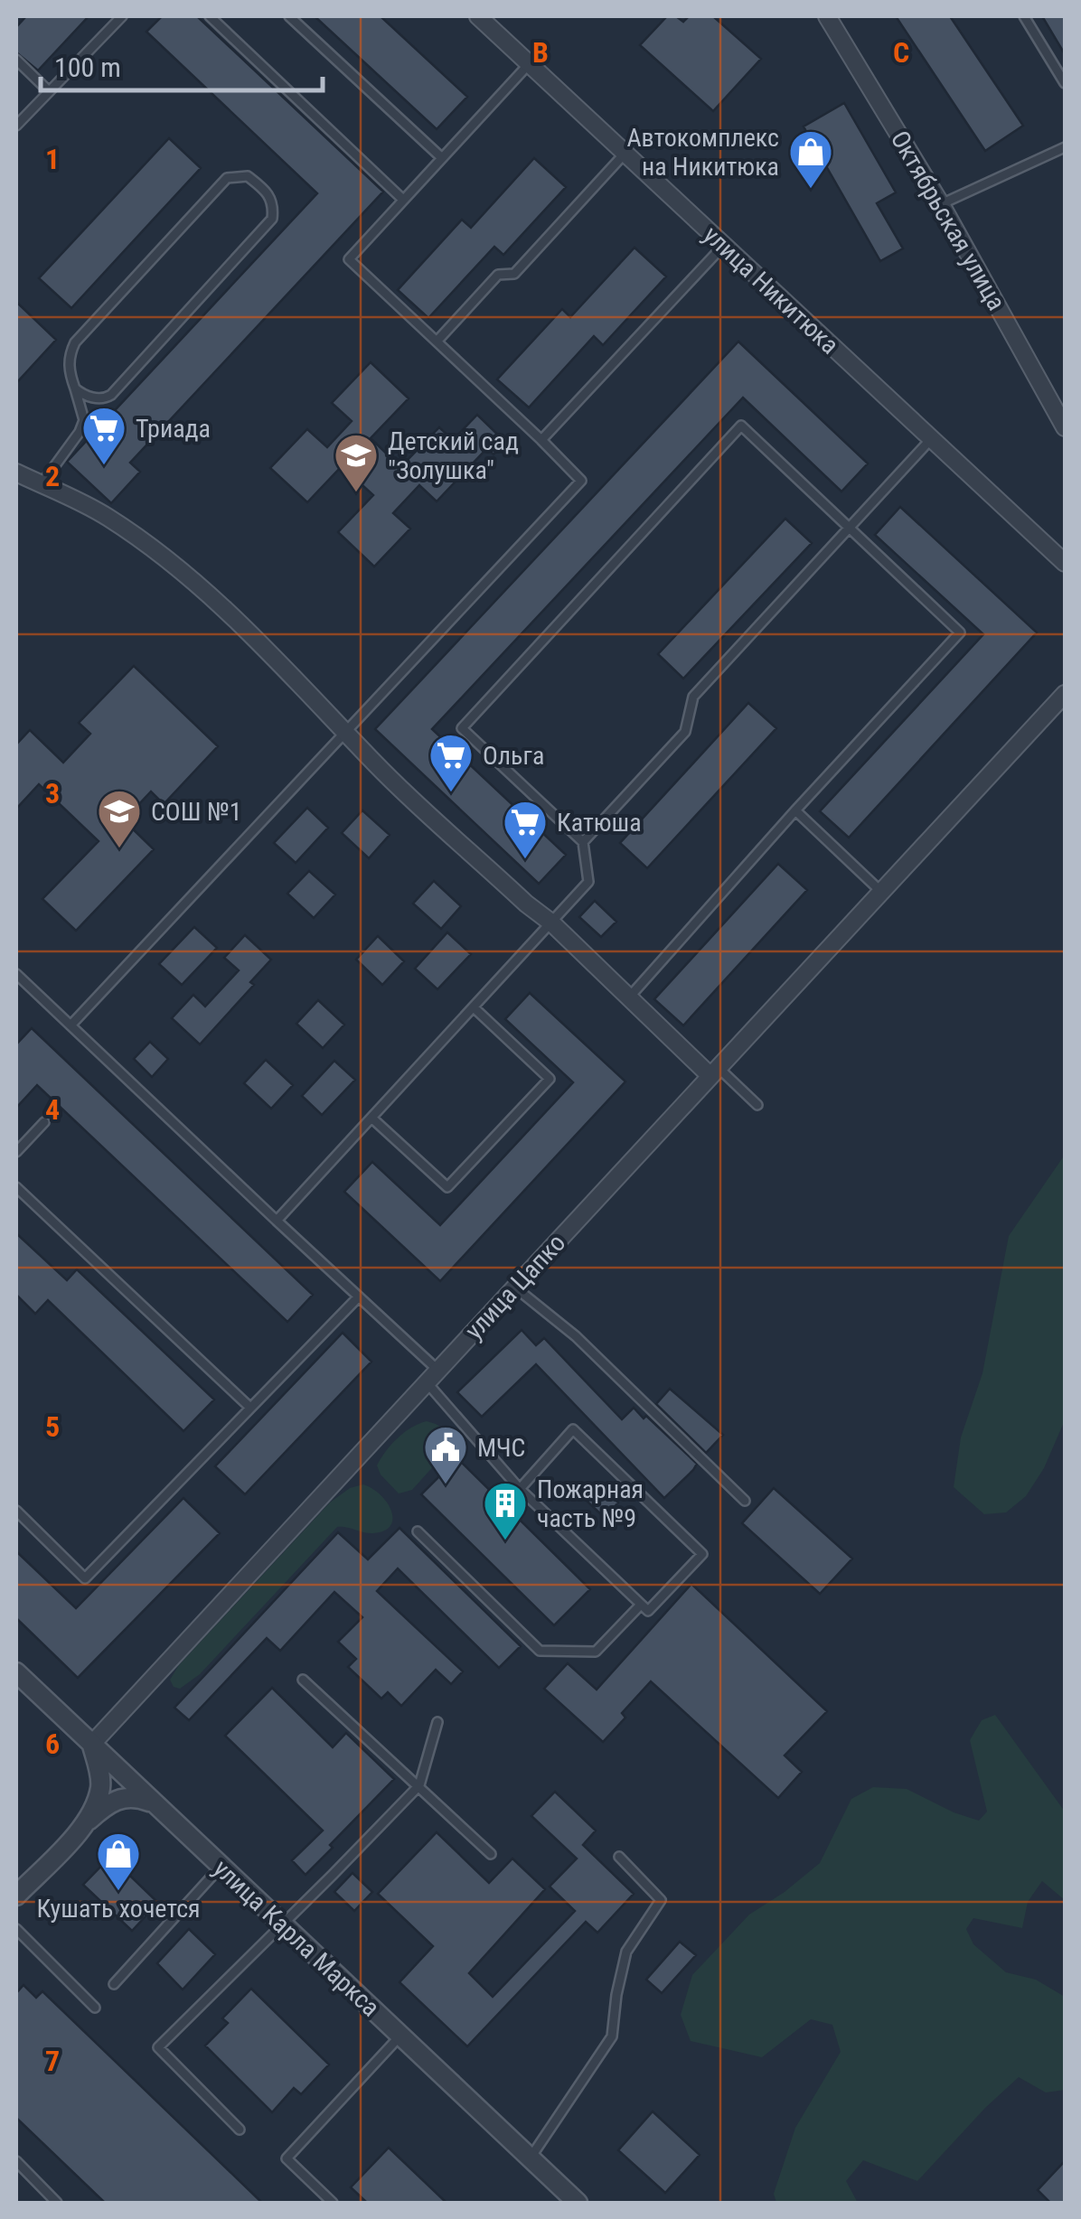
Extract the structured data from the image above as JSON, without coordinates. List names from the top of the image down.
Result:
{
  "streets": {
    "street": [
      "Октябрьская улица",
      "улица Никитюка",
      "улица Цапко",
      "улица Карла Маркса"
    ]
  },
  "crossings": [
    ["улица Цапко", "улица Карла Маркса"]
  ],
  "places": {
    "shop": ["Автокомплекс на Никитюка", "Кушать хочется"],
    "supermarket": ["Триада", "Ольга", "Катюша"],
    "school or university": ["Детский сад \"Золушка\"", "СОШ №1"],
    "public building": ["МЧС"],
    "building": ["Пожарная часть №9"]
  },
  "scale_bar": "100 m",
  "grid": {
    "columns": ["B", "C"],
    "rows": [
      "1",
      "2",
      "3",
      "4",
      "5",
      "6",
      "7"
    ]
  }
}
